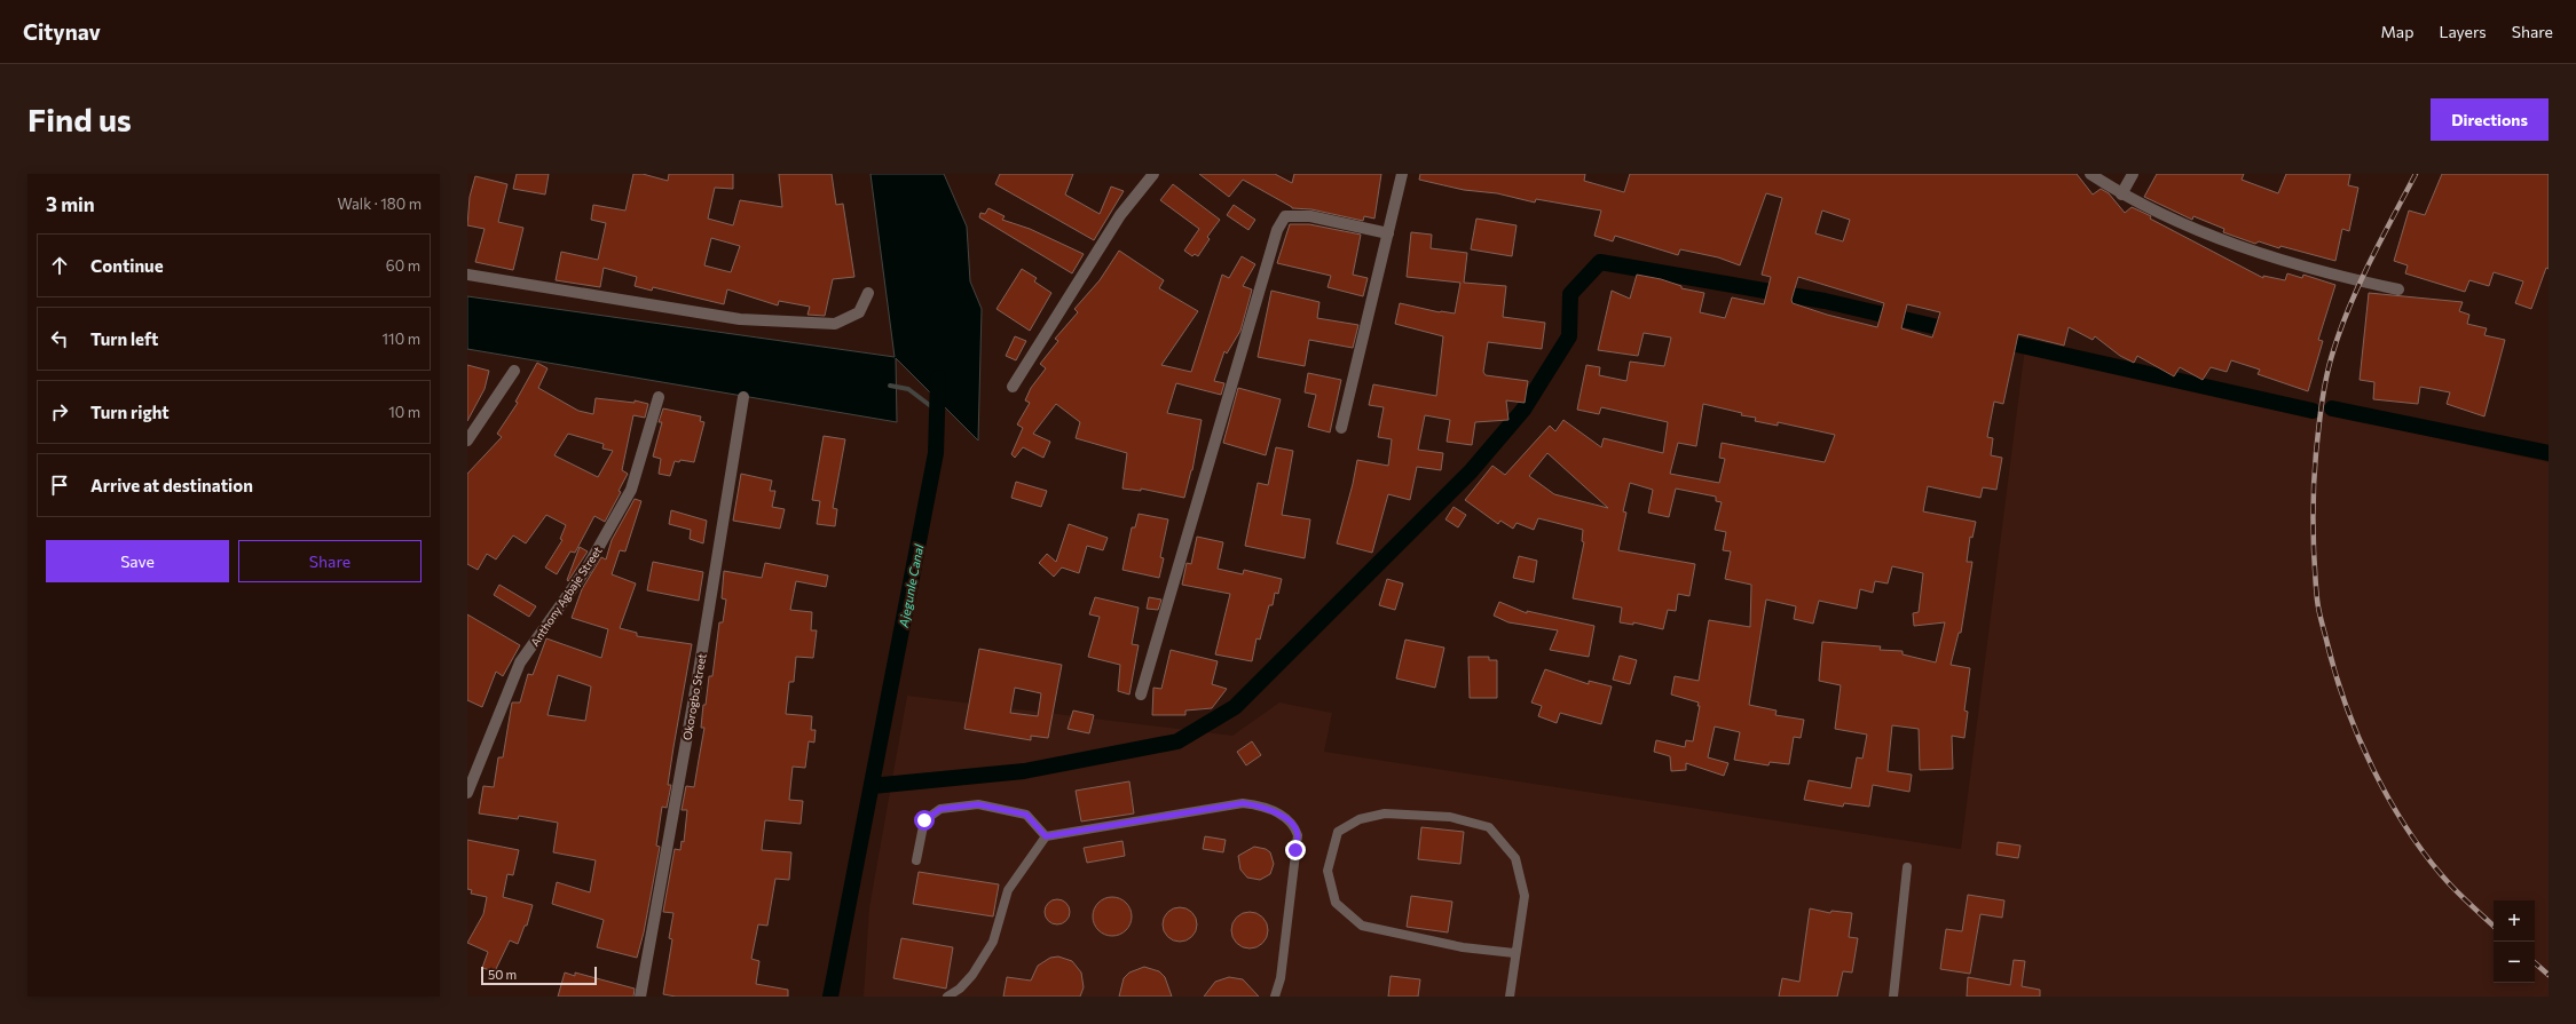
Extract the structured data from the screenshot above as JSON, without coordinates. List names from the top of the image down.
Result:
{
  "streets": {
    "street": ["Anthony Agbaje Street", "Okorogbo Street"]
  },
  "water": ["Ajegunle Canal"],
  "scale_bar": "50 m",
  "page": {
    "header": "Citynav",
    "nav": ["Map", "Layers", "Share"],
    "buttons": [
      "Directions",
      ["Save", "Share"]
    ],
    "title": "Find us",
    "heading": ["3 min", "Walk · 180 m"],
    "list": [
      ["Continue", "60 m"],
      ["Turn left", "110 m"],
      ["Turn right", "10 m"],
      "Arrive at destination"
    ],
    "map_buttons": ["+", "−"],
    "scale": "50 m"
  }
}
